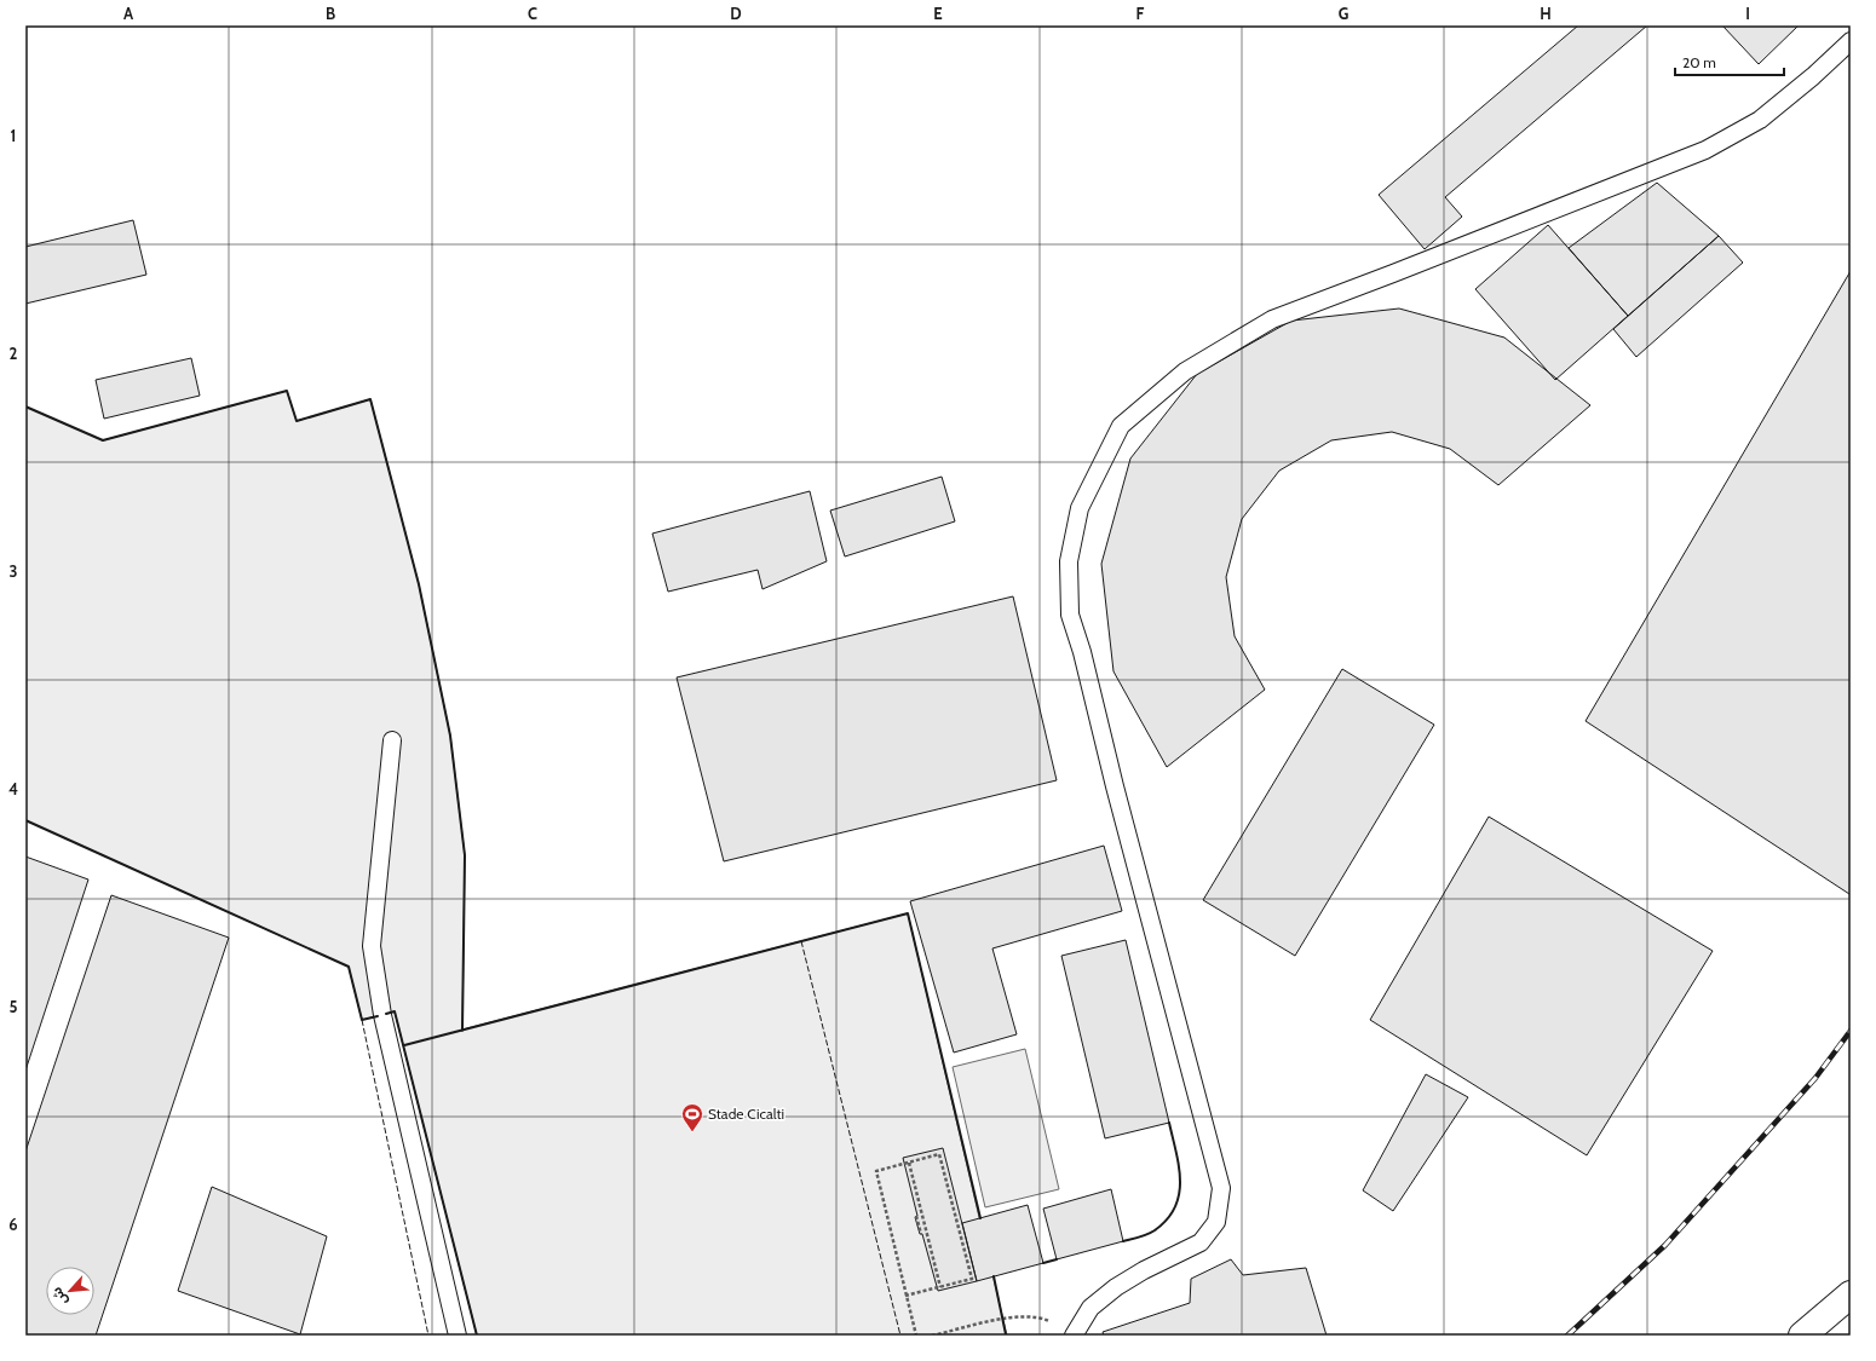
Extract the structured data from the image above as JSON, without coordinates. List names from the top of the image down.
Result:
{
  "places": {
    "sports": ["Stade Cicalti"]
  },
  "scale_bar": "20 m",
  "north": "bottom left",
  "grid": {
    "columns": [
      "A",
      "B",
      "C",
      "D",
      "E",
      "F",
      "G",
      "H",
      "I"
    ],
    "rows": [
      "1",
      "2",
      "3",
      "4",
      "5",
      "6"
    ]
  }
}
